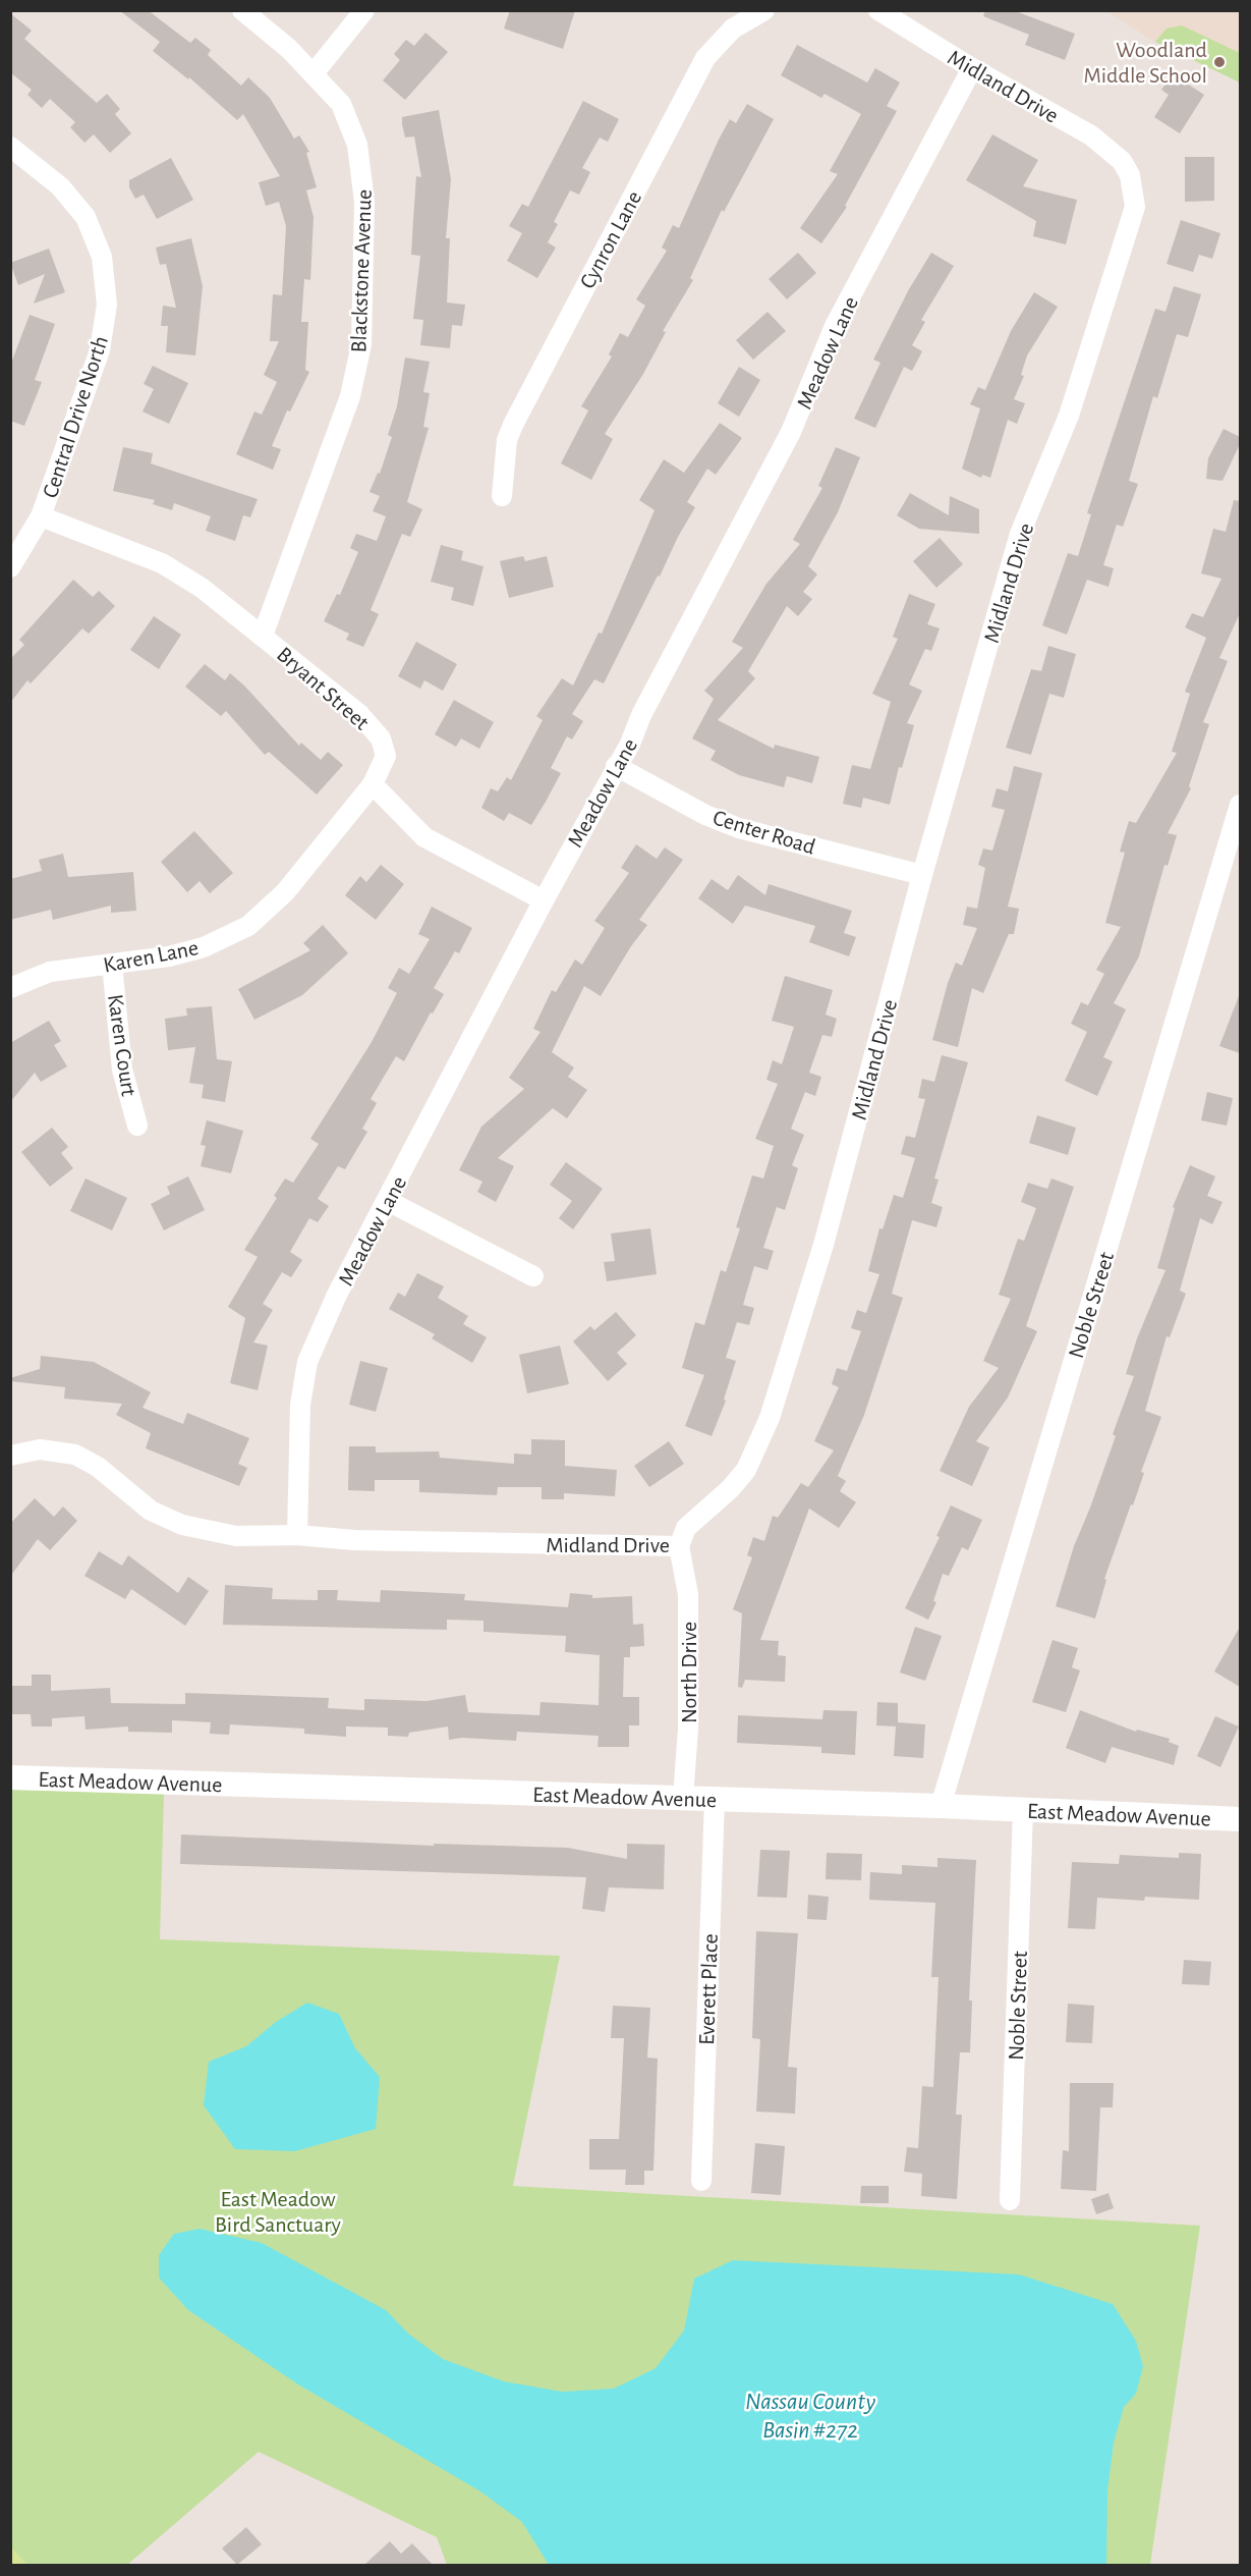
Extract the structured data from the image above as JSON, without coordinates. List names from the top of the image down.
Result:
{
  "streets": {
    "street": [
      "Midland Drive",
      "Cynron Lane",
      "Blackstone Avenue",
      "Meadow Lane",
      "Central Drive North",
      "Bryant Street",
      "Center Road",
      "Karen Lane",
      "Karen Court",
      "Noble Street",
      "North Drive",
      "East Meadow Avenue",
      "Everett Place"
    ]
  },
  "crossings": [
    ["Midland Drive", "Meadow Lane"],
    ["Midland Drive", "Center Road"],
    ["Midland Drive", "North Drive"],
    ["Blackstone Avenue", "Bryant Street"],
    ["Meadow Lane", "Center Road"],
    ["Central Drive North", "Bryant Street"],
    ["Bryant Street", "Karen Lane"],
    ["Karen Lane", "Karen Court"],
    ["Noble Street", "East Meadow Avenue"],
    ["North Drive", "East Meadow Avenue"],
    ["East Meadow Avenue", "Everett Place"]
  ],
  "water": ["Nassau County Basin #272"],
  "parks": ["East Meadow Bird Sanctuary"],
  "places": ["Woodland Middle School"]
}
